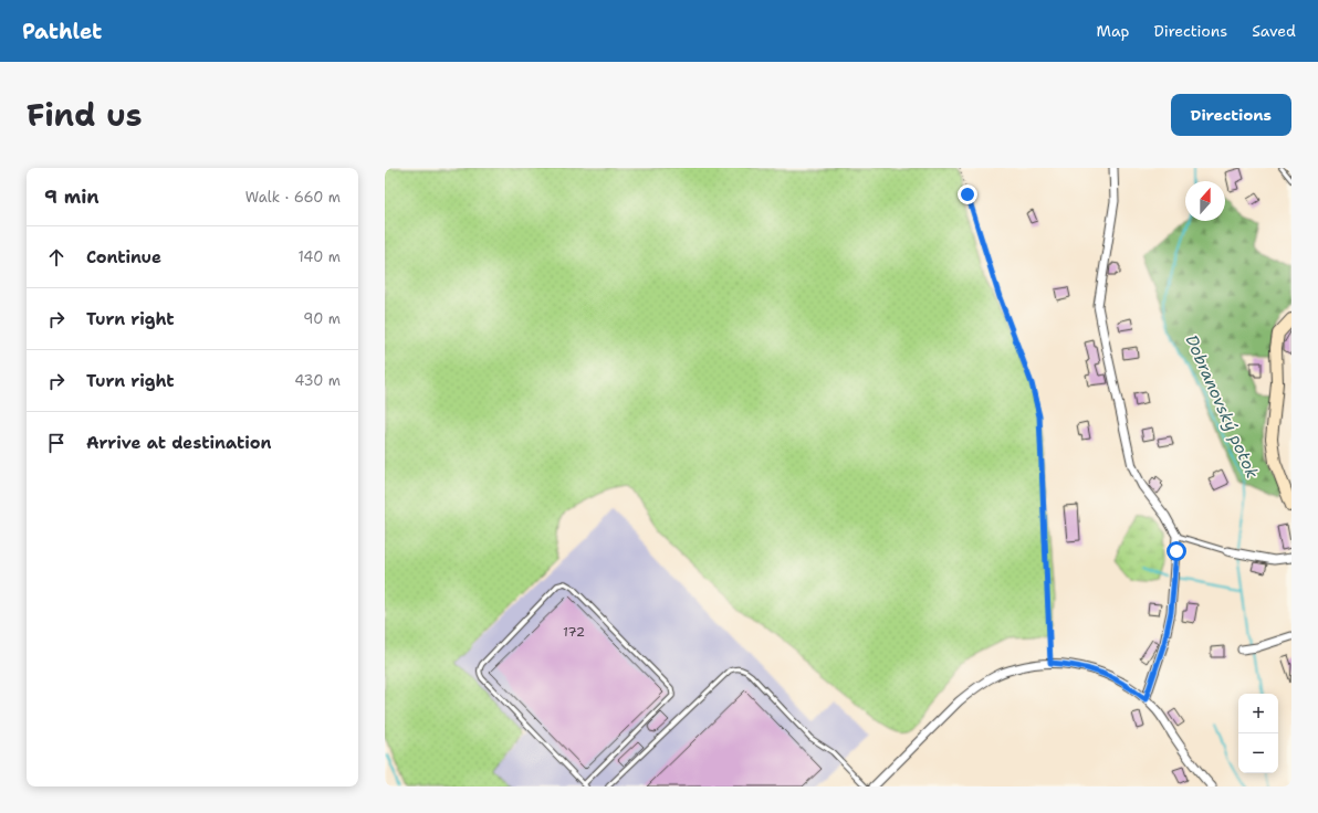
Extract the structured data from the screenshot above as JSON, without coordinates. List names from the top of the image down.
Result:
{
  "water": ["Dobranovský potok"],
  "house_numbers": ["172"],
  "north": "top",
  "page": {
    "header": "Pathlet",
    "nav": ["Map", "Directions", "Saved"],
    "title": "Find us",
    "buttons": "Directions",
    "heading": ["9 min", "Walk · 660 m"],
    "list": [
      ["Continue", "140 m"],
      ["Turn right", "90 m"],
      ["Turn right", "430 m"],
      "Arrive at destination"
    ],
    "map_buttons": ["+", "−"]
  }
}
